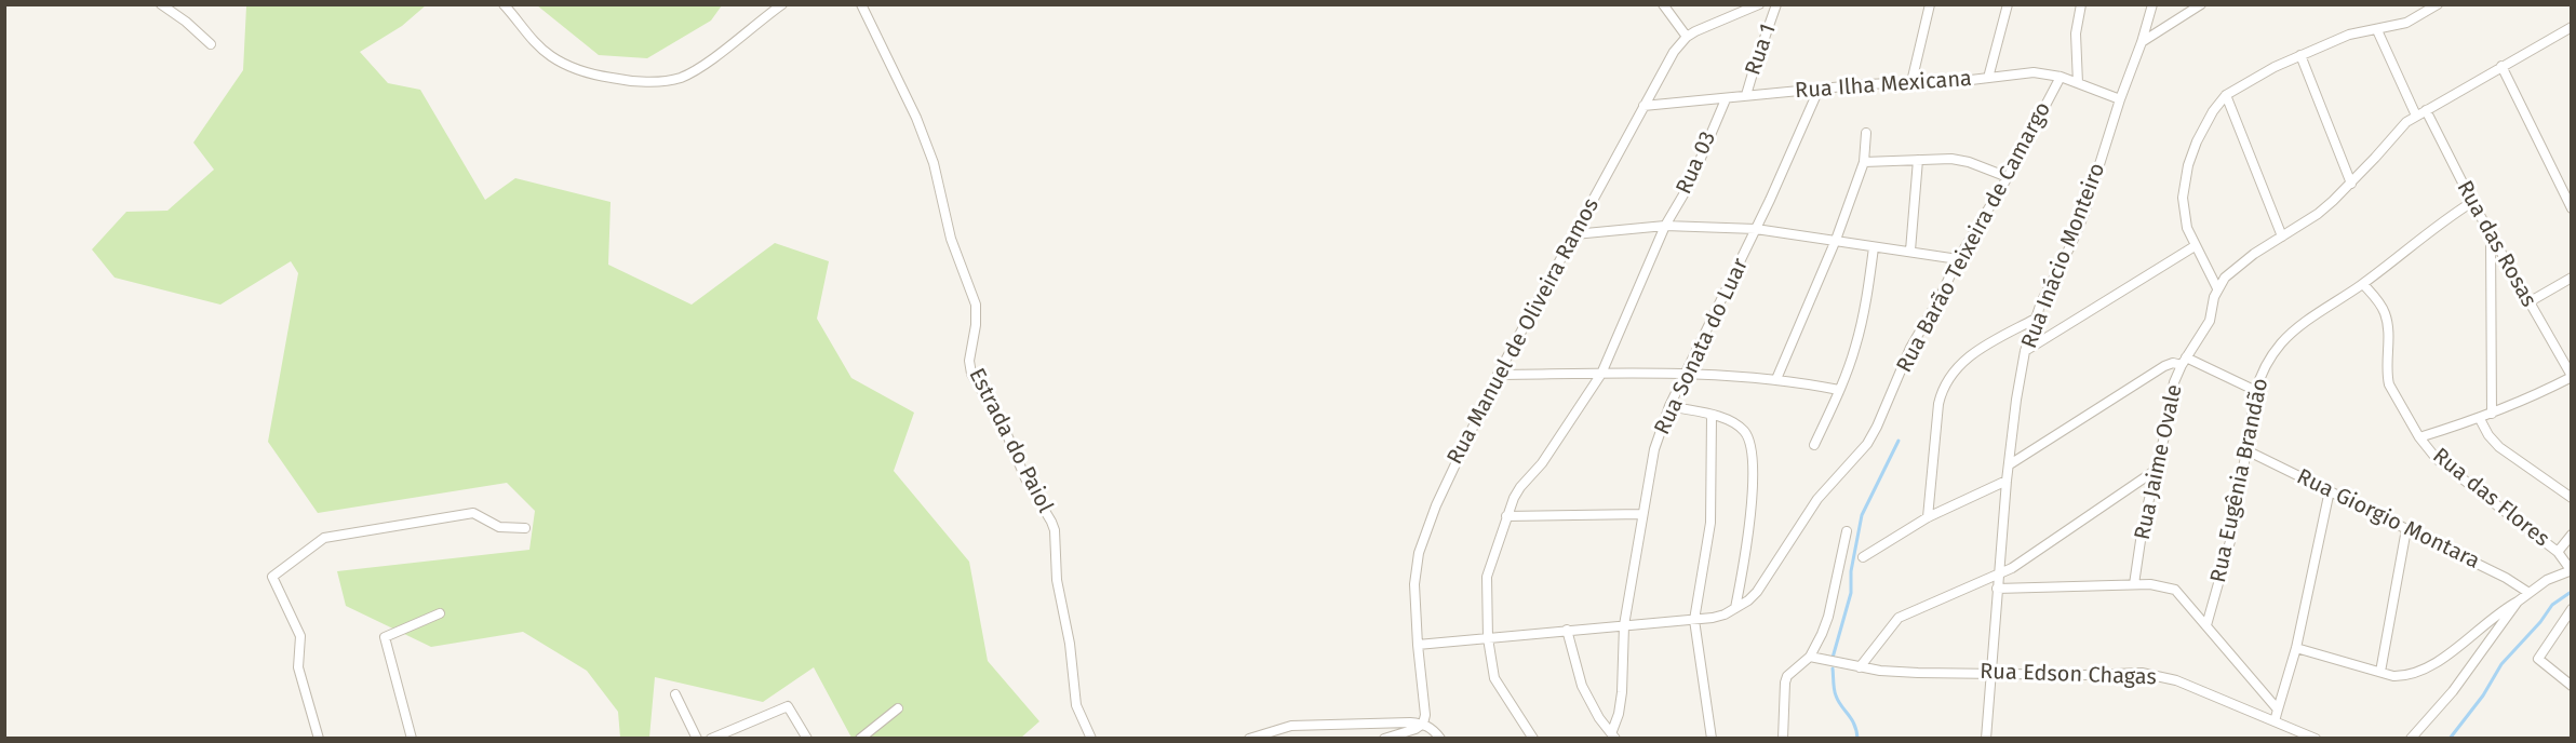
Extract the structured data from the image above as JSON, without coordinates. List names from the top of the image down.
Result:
{
  "streets": {
    "street": [
      "Rua 1",
      "Rua Ilha Mexicana",
      "Rua 03",
      "Rua Barão Teixeira de Camargo",
      "Rua das Rosas",
      "Rua Inácio Monteiro",
      "Rua Manuel de Oliveira Ramos",
      "Rua Sonata do Luar",
      "Estrada do Paiol",
      "Rua Jaime Ovale",
      "Rua Eugênia Brandão",
      "Rua das Flores",
      "Rua Giorgio Montara",
      "Rua Edson Chagas"
    ]
  },
  "crossings": [
    ["Rua 1", "Rua Ilha Mexicana"],
    ["Rua Ilha Mexicana", "Rua 03"],
    ["Rua Ilha Mexicana", "Rua Barão Teixeira de Camargo"],
    ["Rua Ilha Mexicana", "Rua Inácio Monteiro"],
    ["Rua Ilha Mexicana", "Rua Manuel de Oliveira Ramos"],
    ["Rua Ilha Mexicana", "Rua Sonata do Luar"],
    ["Rua 03", "Rua Barão Teixeira de Camargo"],
    ["Rua Barão Teixeira de Camargo", "Rua Manuel de Oliveira Ramos"],
    ["Rua Barão Teixeira de Camargo", "Rua Sonata do Luar"],
    ["Rua das Rosas", "Rua Eugênia Brandão"],
    ["Rua Inácio Monteiro", "Rua Edson Chagas"],
    ["Rua Eugênia Brandão", "Rua das Flores"],
    ["Rua Eugênia Brandão", "Rua Giorgio Montara"]
  ]
}
